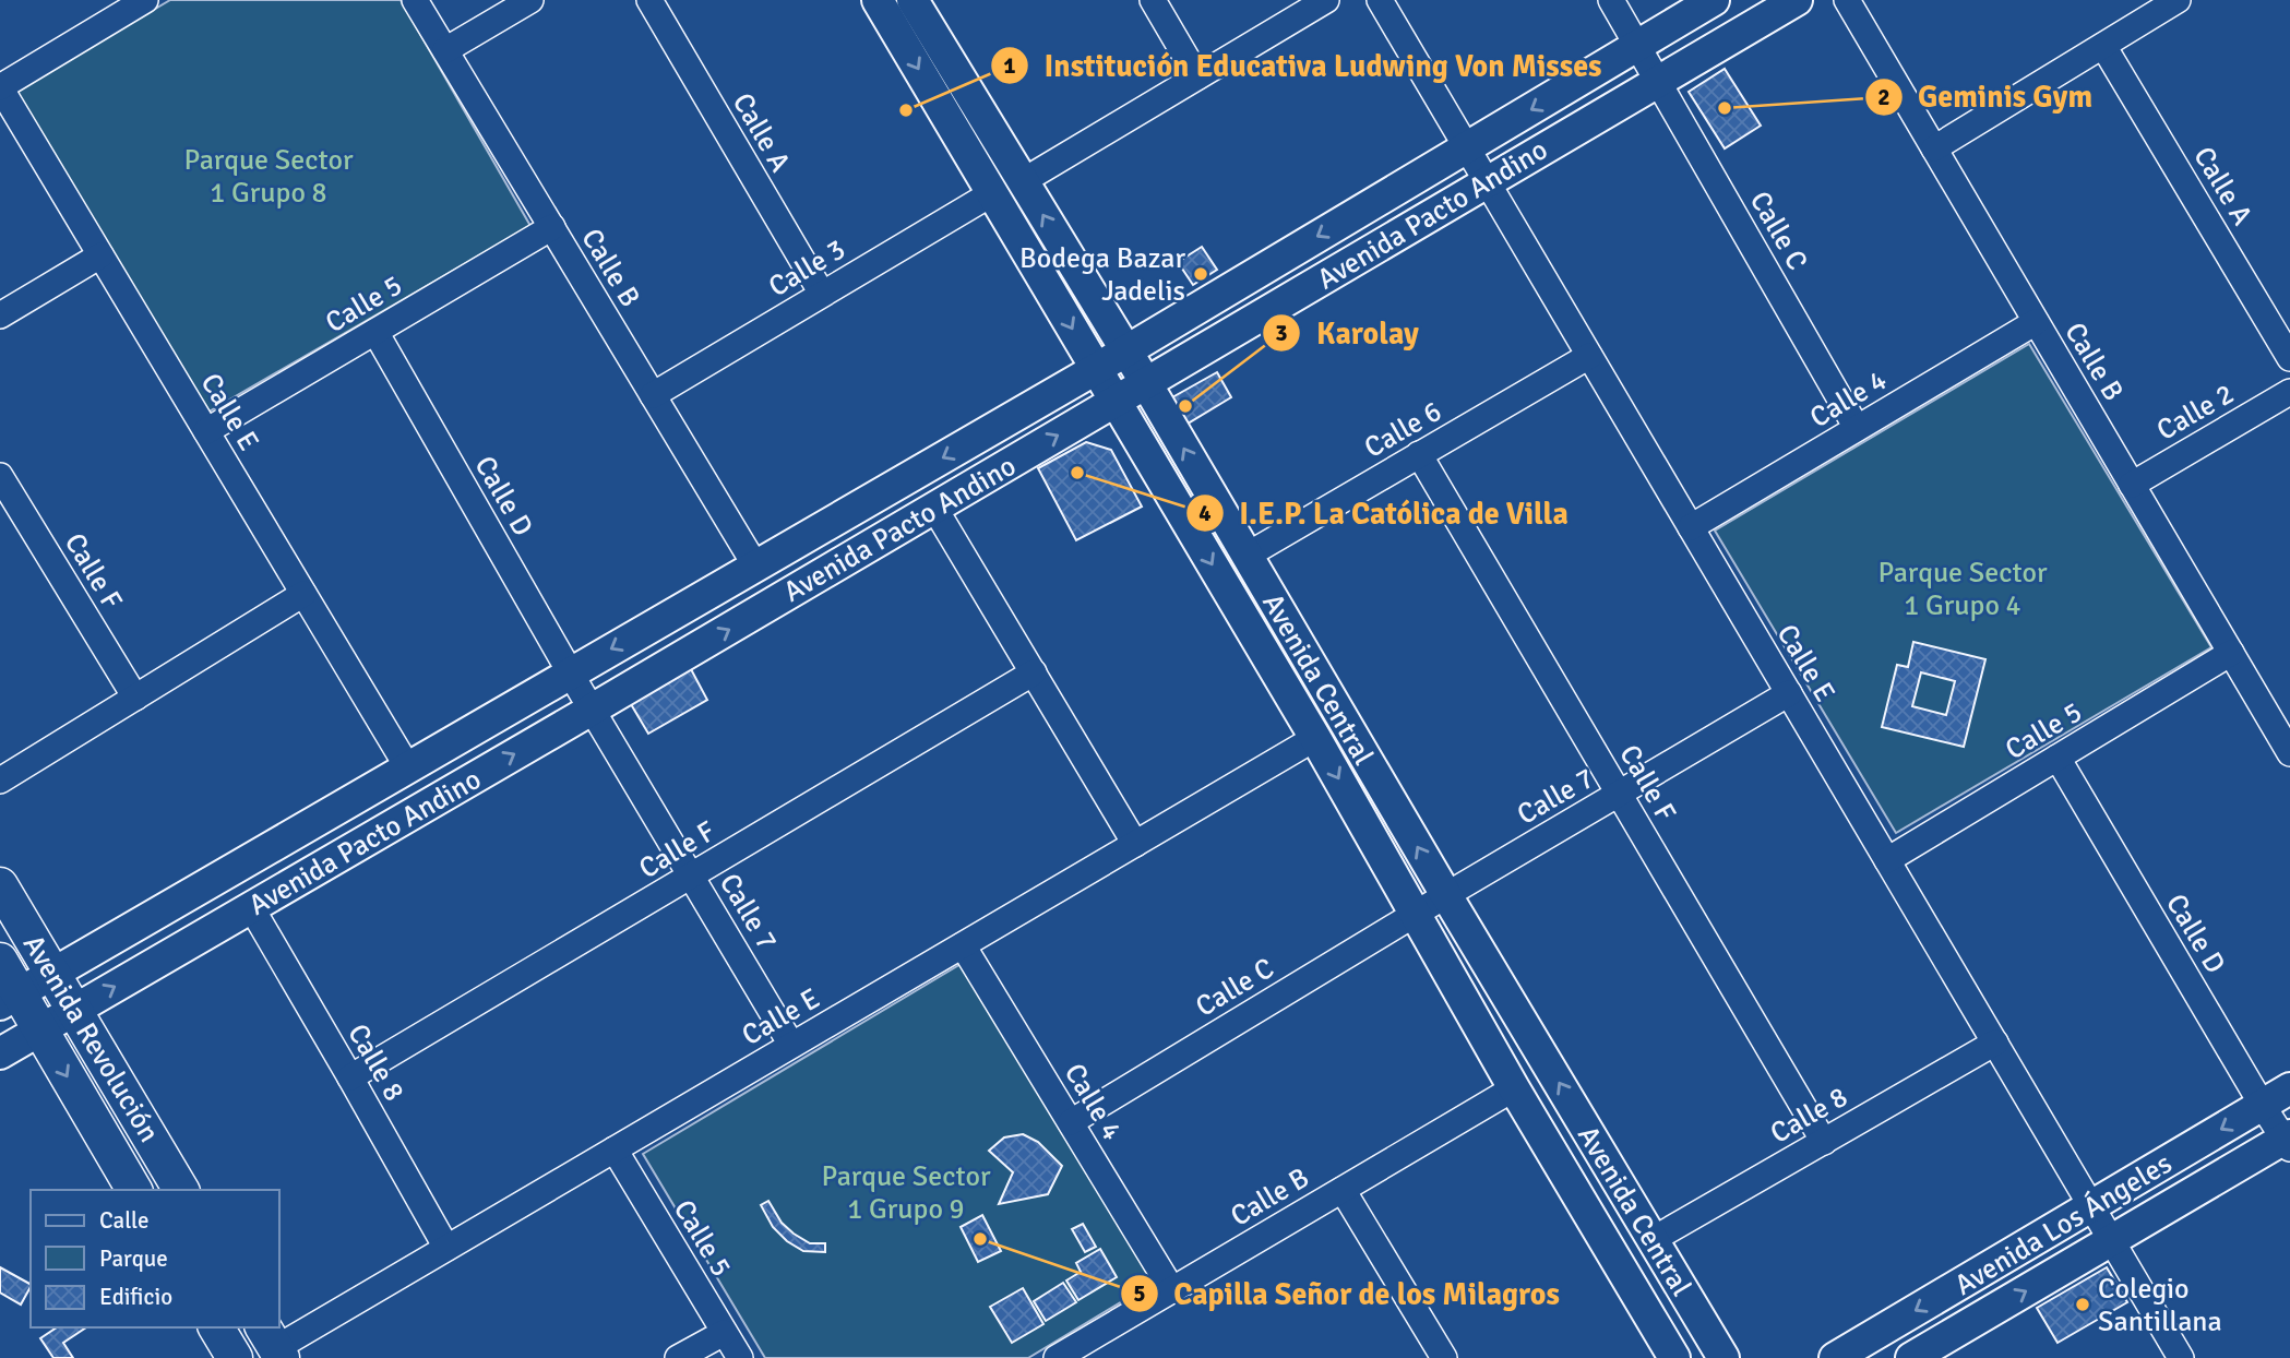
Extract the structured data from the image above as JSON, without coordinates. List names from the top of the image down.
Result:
{
  "streets": {
    "main road": ["Avenida Revolución"],
    "street": [
      "Calle A",
      "Avenida Pacto Andino",
      "Calle C",
      "Calle B",
      "Calle 3",
      "Calle 5",
      "Calle 4",
      "Calle E",
      "Calle 2",
      "Calle 6",
      "Calle D",
      "Calle F",
      "Avenida Central",
      "Calle 7",
      "Calle 8",
      "Avenida Los Ángeles"
    ]
  },
  "crossings": [
    ["Calle A", "Calle 3"],
    ["Avenida Pacto Andino", "Calle C"],
    ["Avenida Pacto Andino", "Calle B"],
    ["Avenida Pacto Andino", "Calle E"],
    ["Avenida Pacto Andino", "Calle D"],
    ["Avenida Pacto Andino", "Avenida Central"],
    ["Avenida Pacto Andino", "Calle 7"],
    ["Avenida Pacto Andino", "Avenida Revolución"],
    ["Avenida Pacto Andino", "Calle 8"],
    ["Calle C", "Calle 4"],
    ["Calle C", "Avenida Central"],
    ["Calle C", "Calle 7"],
    ["Calle B", "Calle 3"],
    ["Calle B", "Calle 5"],
    ["Calle B", "Calle 4"],
    ["Calle B", "Calle 2"],
    ["Calle B", "Avenida Central"],
    ["Calle 3", "Avenida Central"],
    ["Calle 5", "Calle E"],
    ["Calle 5", "Calle D"],
    ["Calle 4", "Calle E"],
    ["Calle E", "Calle 6"],
    ["Calle E", "Avenida Central"],
    ["Calle E", "Calle 7"],
    ["Calle E", "Calle 8"],
    ["Calle E", "Avenida Los Ángeles"],
    ["Calle 6", "Calle F"],
    ["Calle 6", "Avenida Central"],
    ["Calle D", "Calle 7"],
    ["Calle D", "Avenida Los Ángeles"],
    ["Calle F", "Calle 7"],
    ["Calle F", "Calle 8"],
    ["Avenida Central", "Calle 7"],
    ["Avenida Central", "Calle 8"]
  ],
  "parks": ["Parque Sector 1 Grupo 8", "Parque Sector 1 Grupo 4", "Parque Sector 1 Grupo 9"],
  "places": [
    "Geminis Gym",
    "Institución Educativa Ludwing Von Misses",
    "Bodega Bazar Jadelis",
    "Karolay",
    "I.E.P. La Católica de Villa",
    "Capilla Señor de los Milagros",
    "Colegio Santillana"
  ],
  "legend": ["Calle", "Parque", "Edificio"]
}
